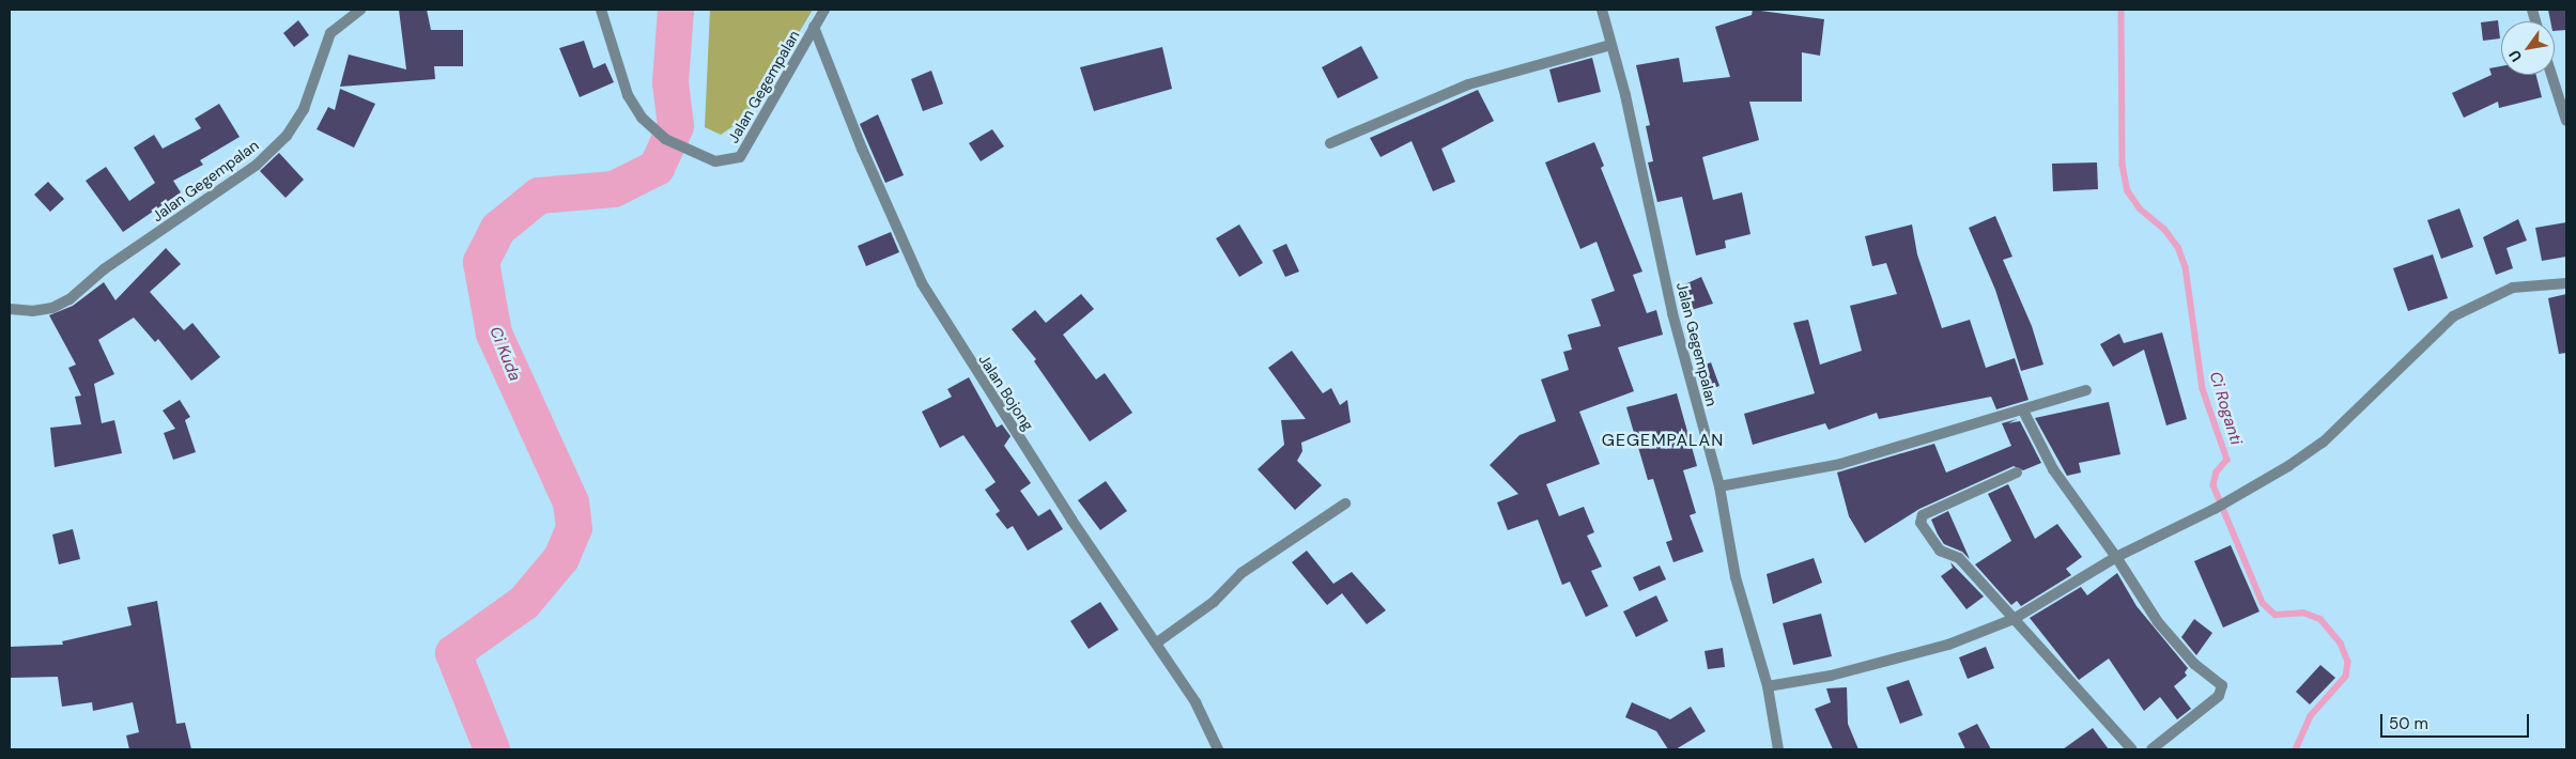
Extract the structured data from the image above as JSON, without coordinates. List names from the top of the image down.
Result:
{
  "streets": {
    "street": ["Jalan Gegempalan", "Jalan Bojong"]
  },
  "crossings": [
    ["Jalan Gegempalan", "Jalan Bojong"]
  ],
  "districts": ["GEGEMPALAN"],
  "water": ["Ci Kuda", "Ci Roganti"],
  "scale_bar": "50 m",
  "north": "bottom left"
}
